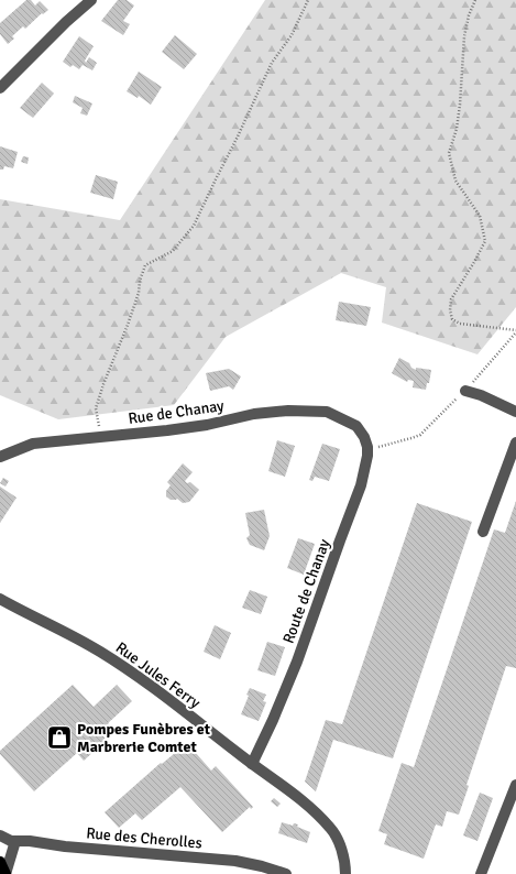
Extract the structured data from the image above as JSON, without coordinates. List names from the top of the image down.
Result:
{
  "streets": {
    "street": [
      "Rue de Chanay",
      "Route de Chanay",
      "Rue Jules Ferry",
      "Rue des Cherolles"
    ]
  },
  "crossings": [
    ["Rue de Chanay", "Route de Chanay"],
    ["Route de Chanay", "Rue Jules Ferry"]
  ],
  "places": {
    "shop": ["Pompes Funèbres et Marbrerie Comtet"]
  }
}
